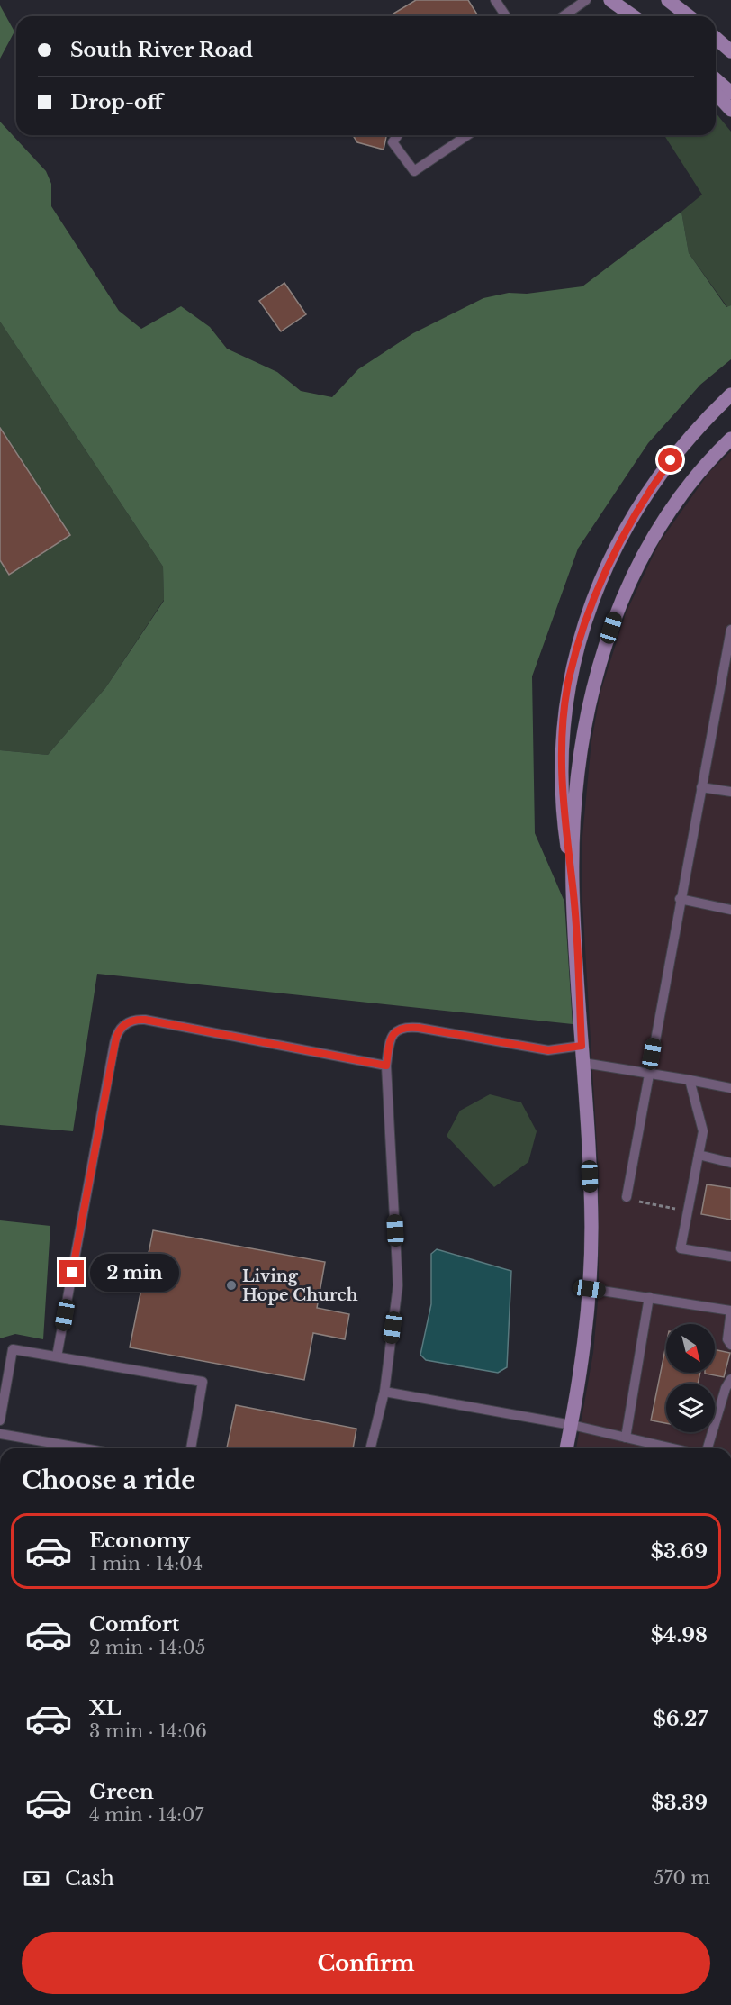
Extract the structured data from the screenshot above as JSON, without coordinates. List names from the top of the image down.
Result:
{
  "places": ["Living Hope Church"],
  "north": "bottom right",
  "page": {
    "banner": ["South River Road", "Drop-off"],
    "bubble": "2 min",
    "heading": "Choose a ride",
    "list": [
      {
        "name": "Economy",
        "note": "1 min · 14:04",
        "value": "$3.69"
      },
      {
        "name": "Comfort",
        "note": "2 min · 14:05",
        "value": "$4.98"
      },
      {
        "name": "XL",
        "note": "3 min · 14:06",
        "value": "$6.27"
      },
      {
        "name": "Green",
        "note": "4 min · 14:07",
        "value": "$3.39"
      }
    ],
    "pay": ["Cash", "570 m"],
    "buttons": "Confirm"
  }
}
